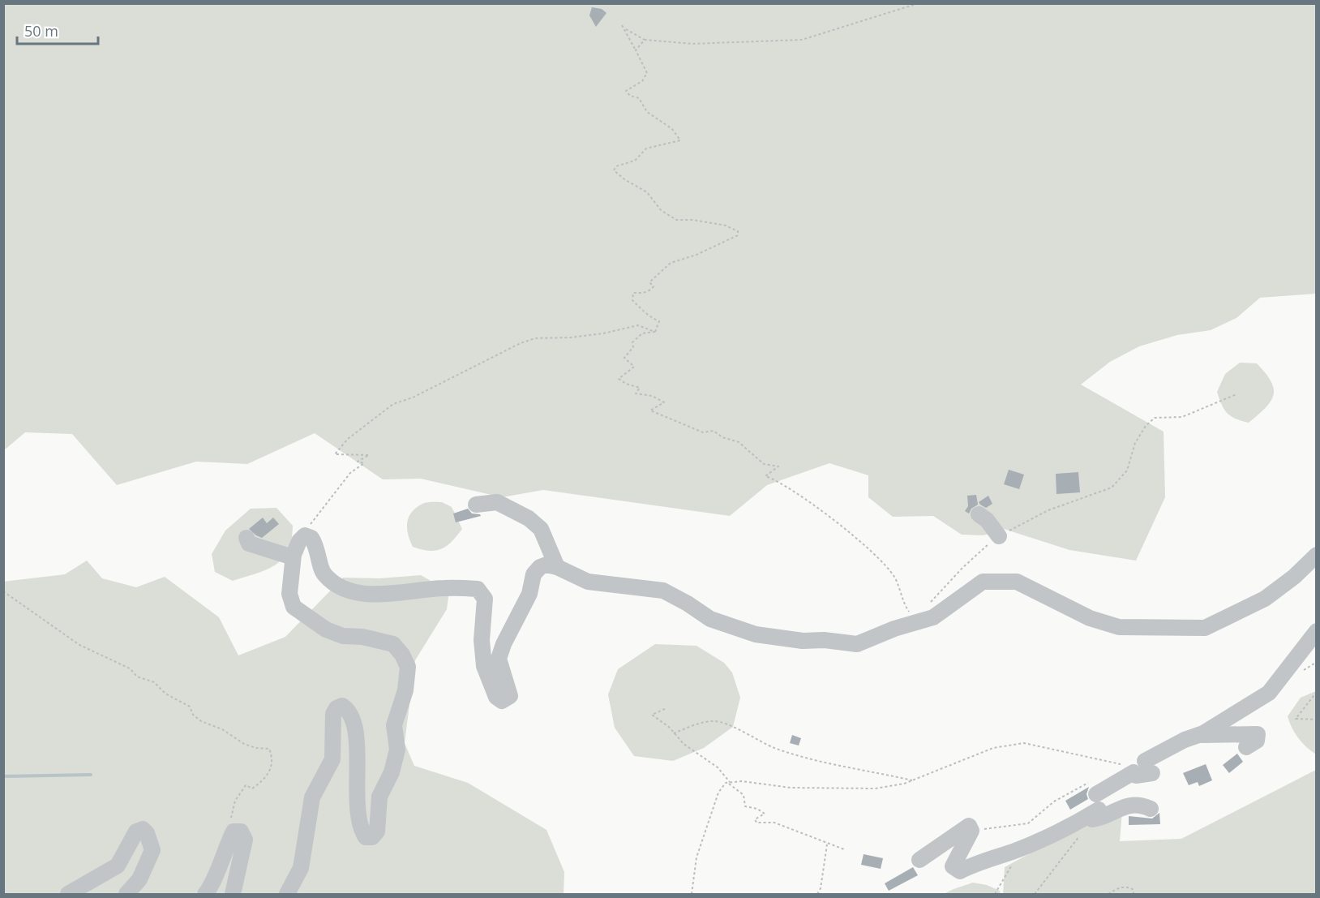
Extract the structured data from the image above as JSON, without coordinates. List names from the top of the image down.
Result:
{
  "scale_bar": "50 m"
}
